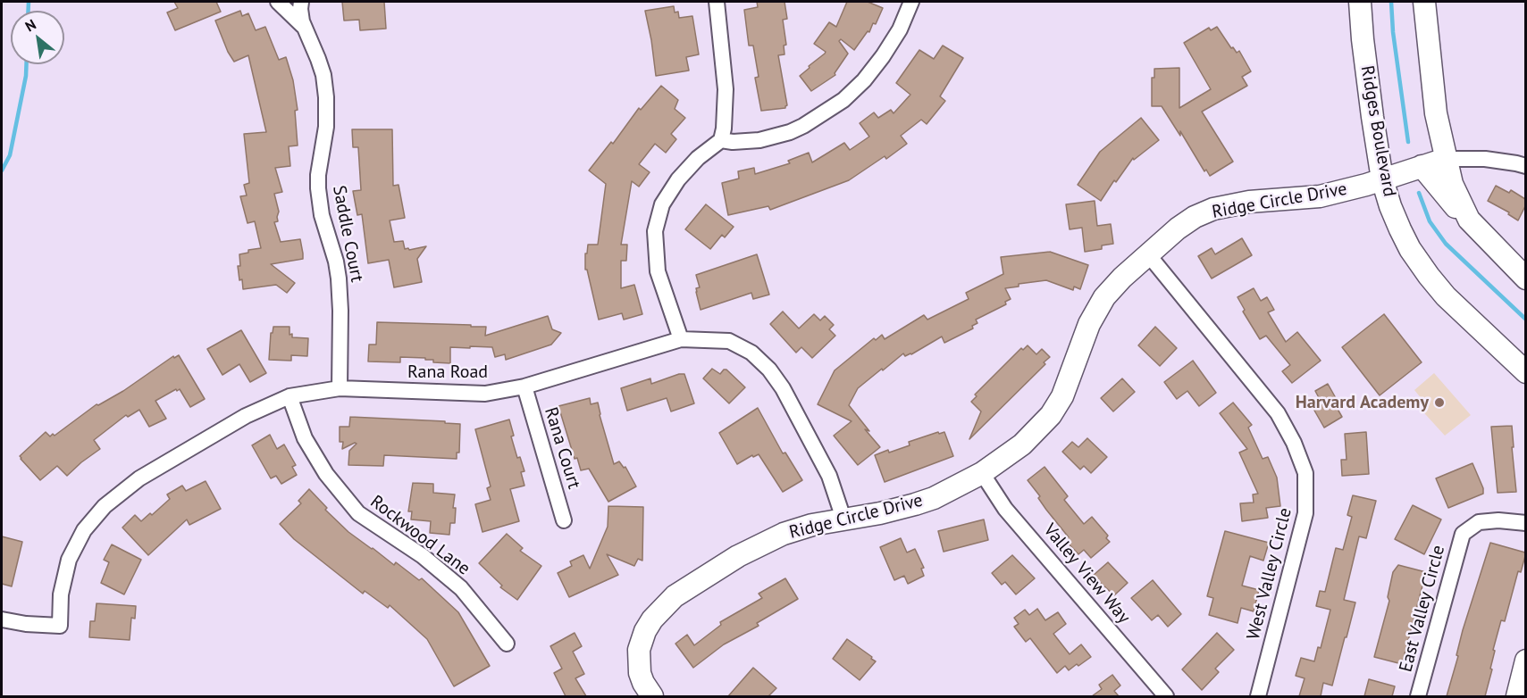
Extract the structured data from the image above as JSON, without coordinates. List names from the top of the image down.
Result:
{
  "streets": {
    "street": [
      "Ridges Boulevard",
      "Ridge Circle Drive",
      "Saddle Court",
      "Rana Road",
      "Rana Court",
      "Rockwood Lane",
      "Valley View Way",
      "West Valley Circle",
      "East Valley Circle"
    ]
  },
  "crossings": [
    ["Ridges Boulevard", "Ridge Circle Drive"],
    ["Ridge Circle Drive", "Rana Road"],
    ["Ridge Circle Drive", "Valley View Way"],
    ["Ridge Circle Drive", "West Valley Circle"],
    ["Saddle Court", "Rana Road"],
    ["Rana Road", "Rana Court"],
    ["Rana Road", "Rockwood Lane"]
  ],
  "places": ["Harvard Academy"],
  "north": "top left"
}
